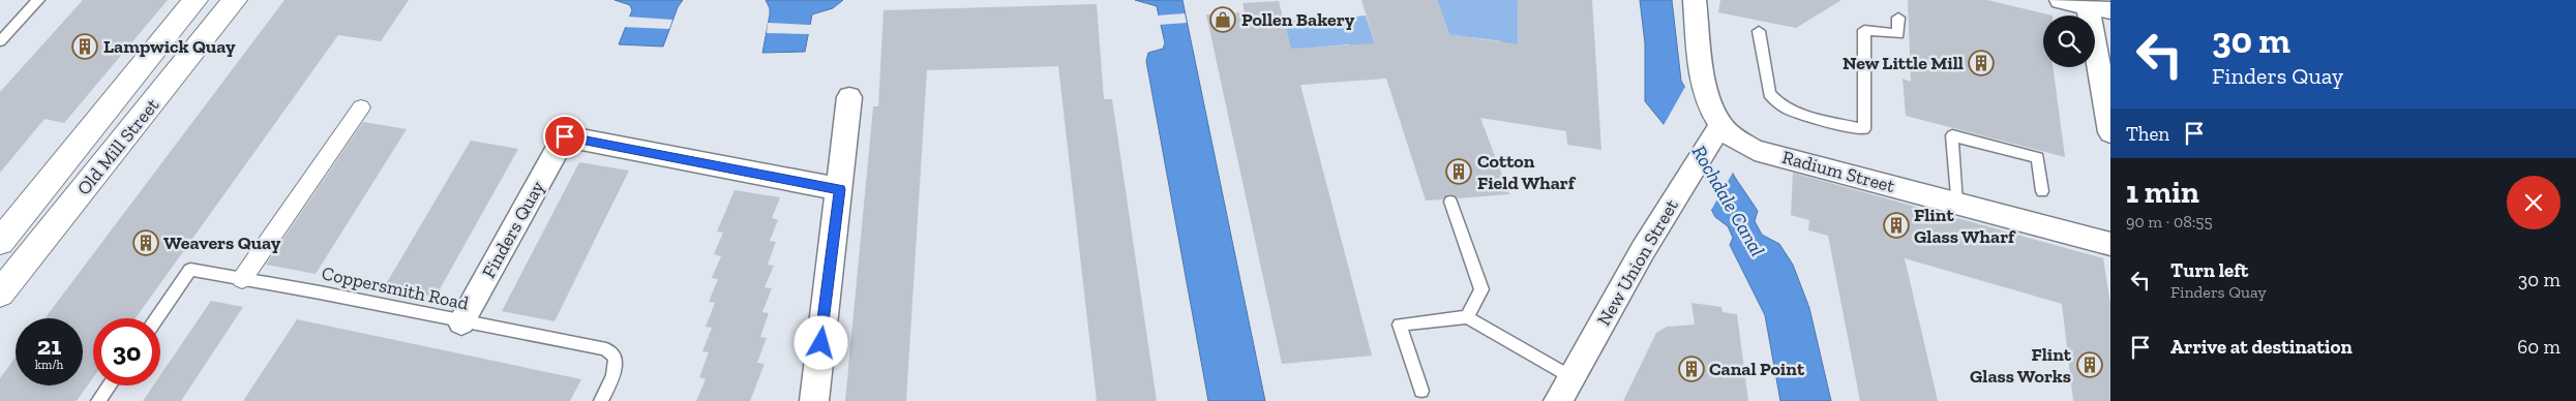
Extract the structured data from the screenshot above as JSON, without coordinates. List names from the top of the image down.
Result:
{
  "streets": {
    "street": [
      "Old Mill Street",
      "Radium Street",
      "Finders Quay",
      "New Union Street"
    ],
    "lane": ["Coppersmith Road"]
  },
  "crossings": [
    ["Radium Street", "New Union Street"],
    ["Finders Quay", "Coppersmith Road"]
  ],
  "water": ["Rochdale Canal"],
  "places": {
    "shop": ["Pollen Bakery"],
    "building": [
      "Lampwick Quay",
      "New Little Mill",
      "Cotton Field Wharf",
      "Flint Glass Wharf",
      "Weavers Quay",
      "Flint Glass Works",
      "Canal Point"
    ]
  },
  "page": {
    "turn": ["30 m", "Finders Quay"],
    "then": "Then",
    "heading": ["1 min", "90 m · 08:55"],
    "list": [
      {
        "name": "Turn left",
        "note": "Finders Quay",
        "value": "30 m"
      },
      {
        "name": "Arrive at destination",
        "value": "60 m"
      }
    ],
    "speed": "21 km/h",
    "limit": "30"
  }
}
